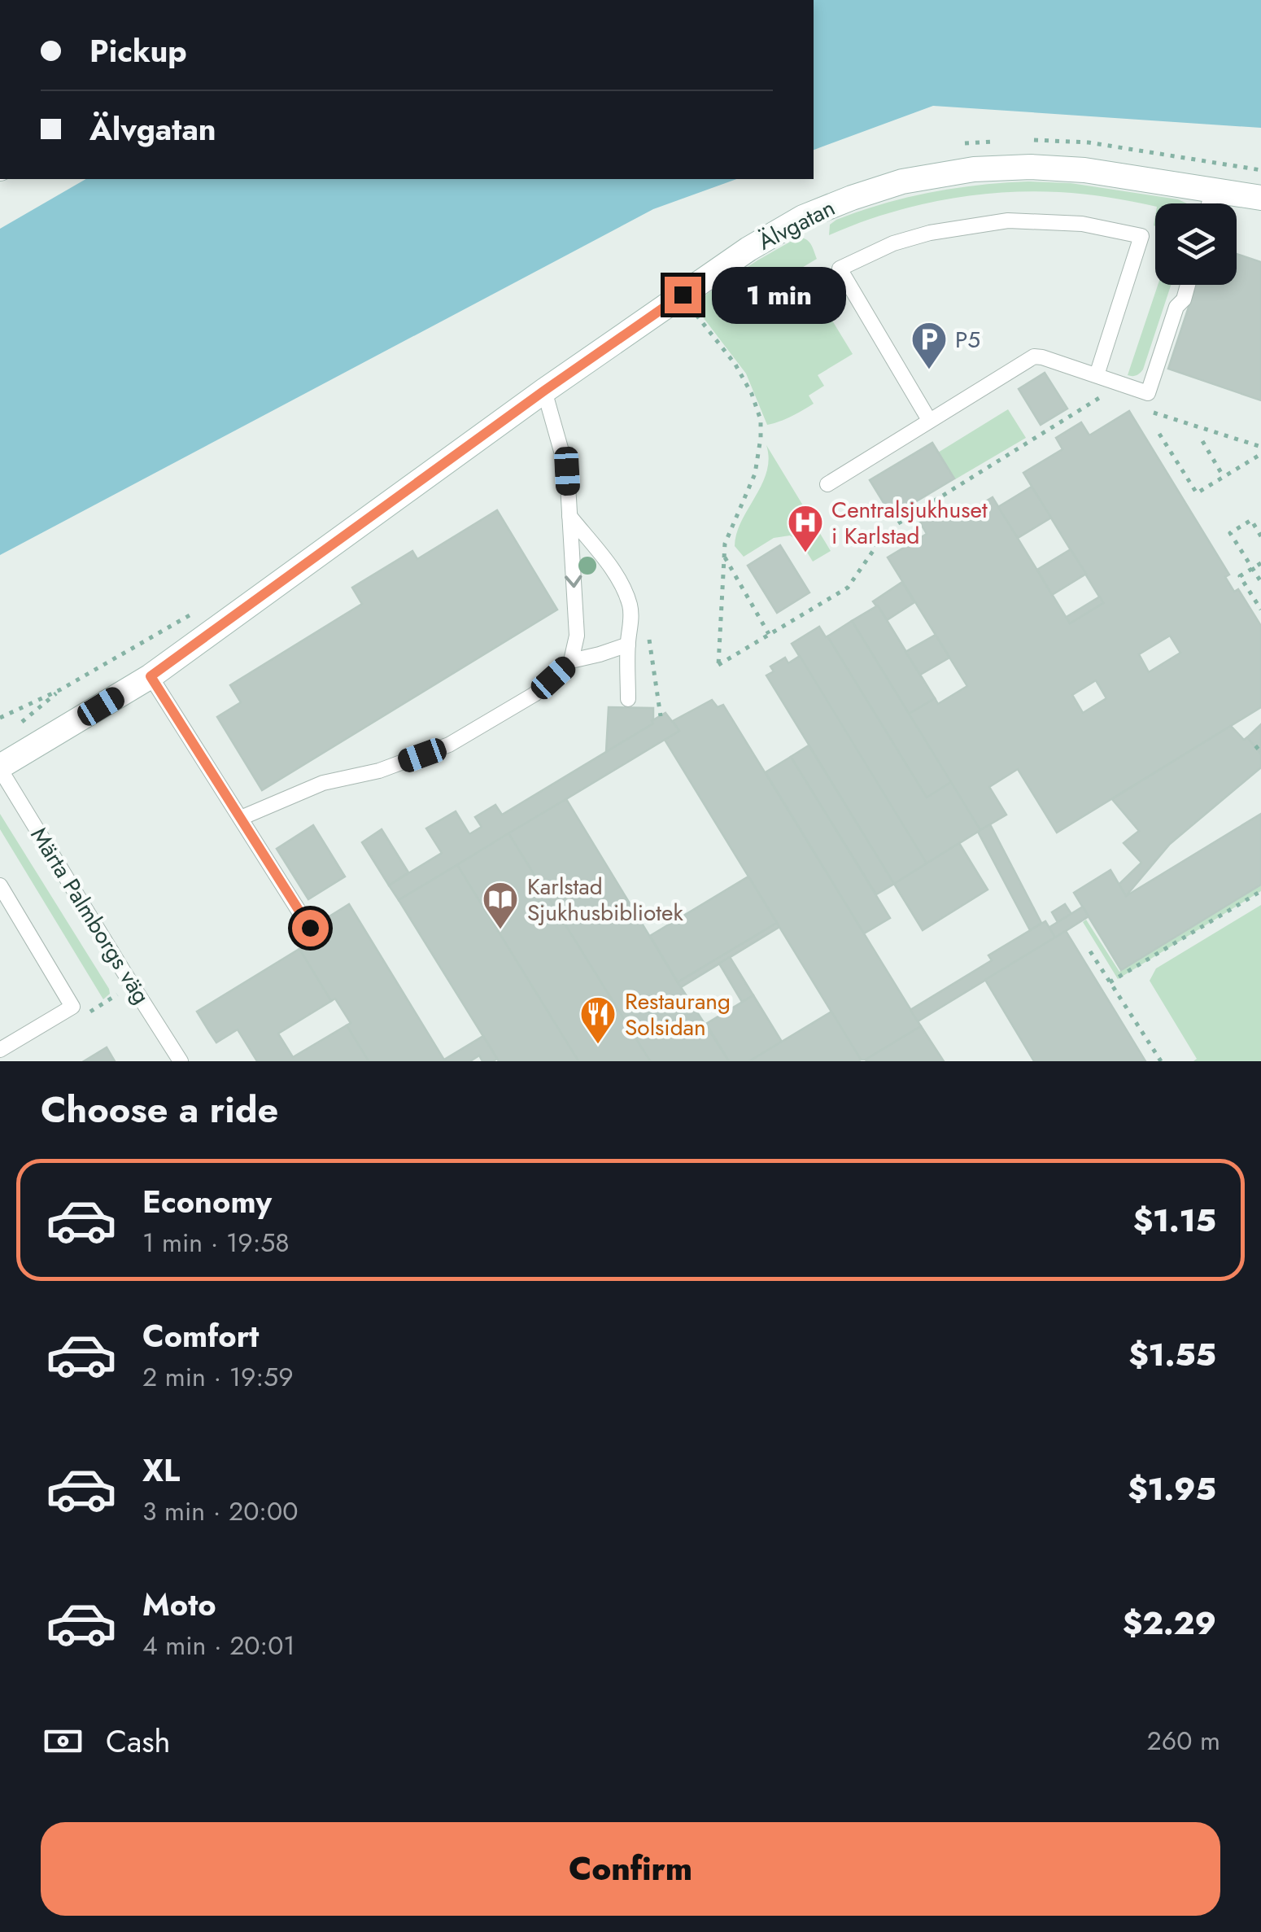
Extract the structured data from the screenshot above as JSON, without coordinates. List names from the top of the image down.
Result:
{
  "streets": {
    "street": ["Älvgatan"],
    "lane": ["Märta Palmborgs väg"]
  },
  "crossings": [
    ["Älvgatan", "Märta Palmborgs väg"]
  ],
  "places": {
    "parking": ["P5"],
    "hospital": ["Centralsjukhuset i Karlstad"],
    "library": ["Karlstad Sjukhusbibliotek"],
    "restaurant": ["Restaurang Solsidan"]
  },
  "page": {
    "banner": ["Pickup", "Älvgatan"],
    "bubble": "1 min",
    "heading": "Choose a ride",
    "list": [
      {
        "name": "Economy",
        "note": "1 min · 19:58",
        "value": "$1.15"
      },
      {
        "name": "Comfort",
        "note": "2 min · 19:59",
        "value": "$1.55"
      },
      {
        "name": "XL",
        "note": "3 min · 20:00",
        "value": "$1.95"
      },
      {
        "name": "Moto",
        "note": "4 min · 20:01",
        "value": "$2.29"
      }
    ],
    "pay": ["Cash", "260 m"],
    "buttons": "Confirm"
  }
}
